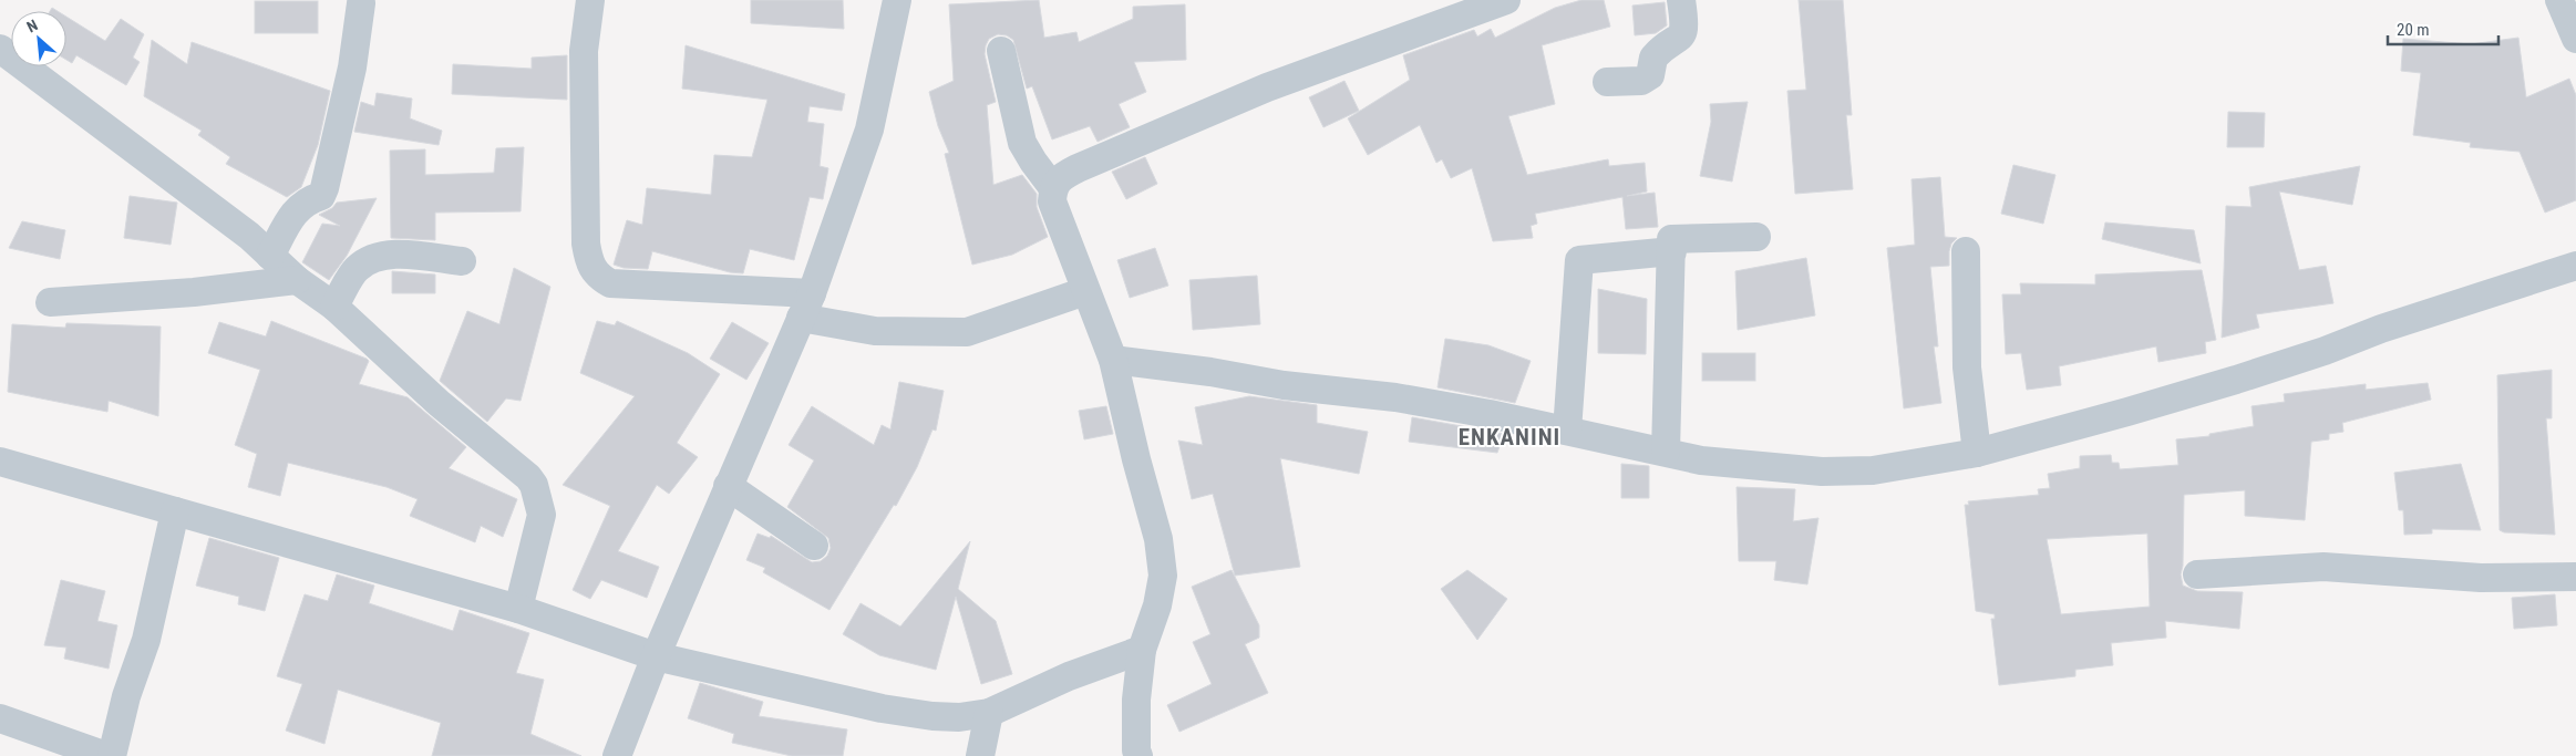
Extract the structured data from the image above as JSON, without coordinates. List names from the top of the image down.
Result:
{
  "districts": ["ENKANINI"],
  "scale_bar": "20 m",
  "north": "top left"
}
